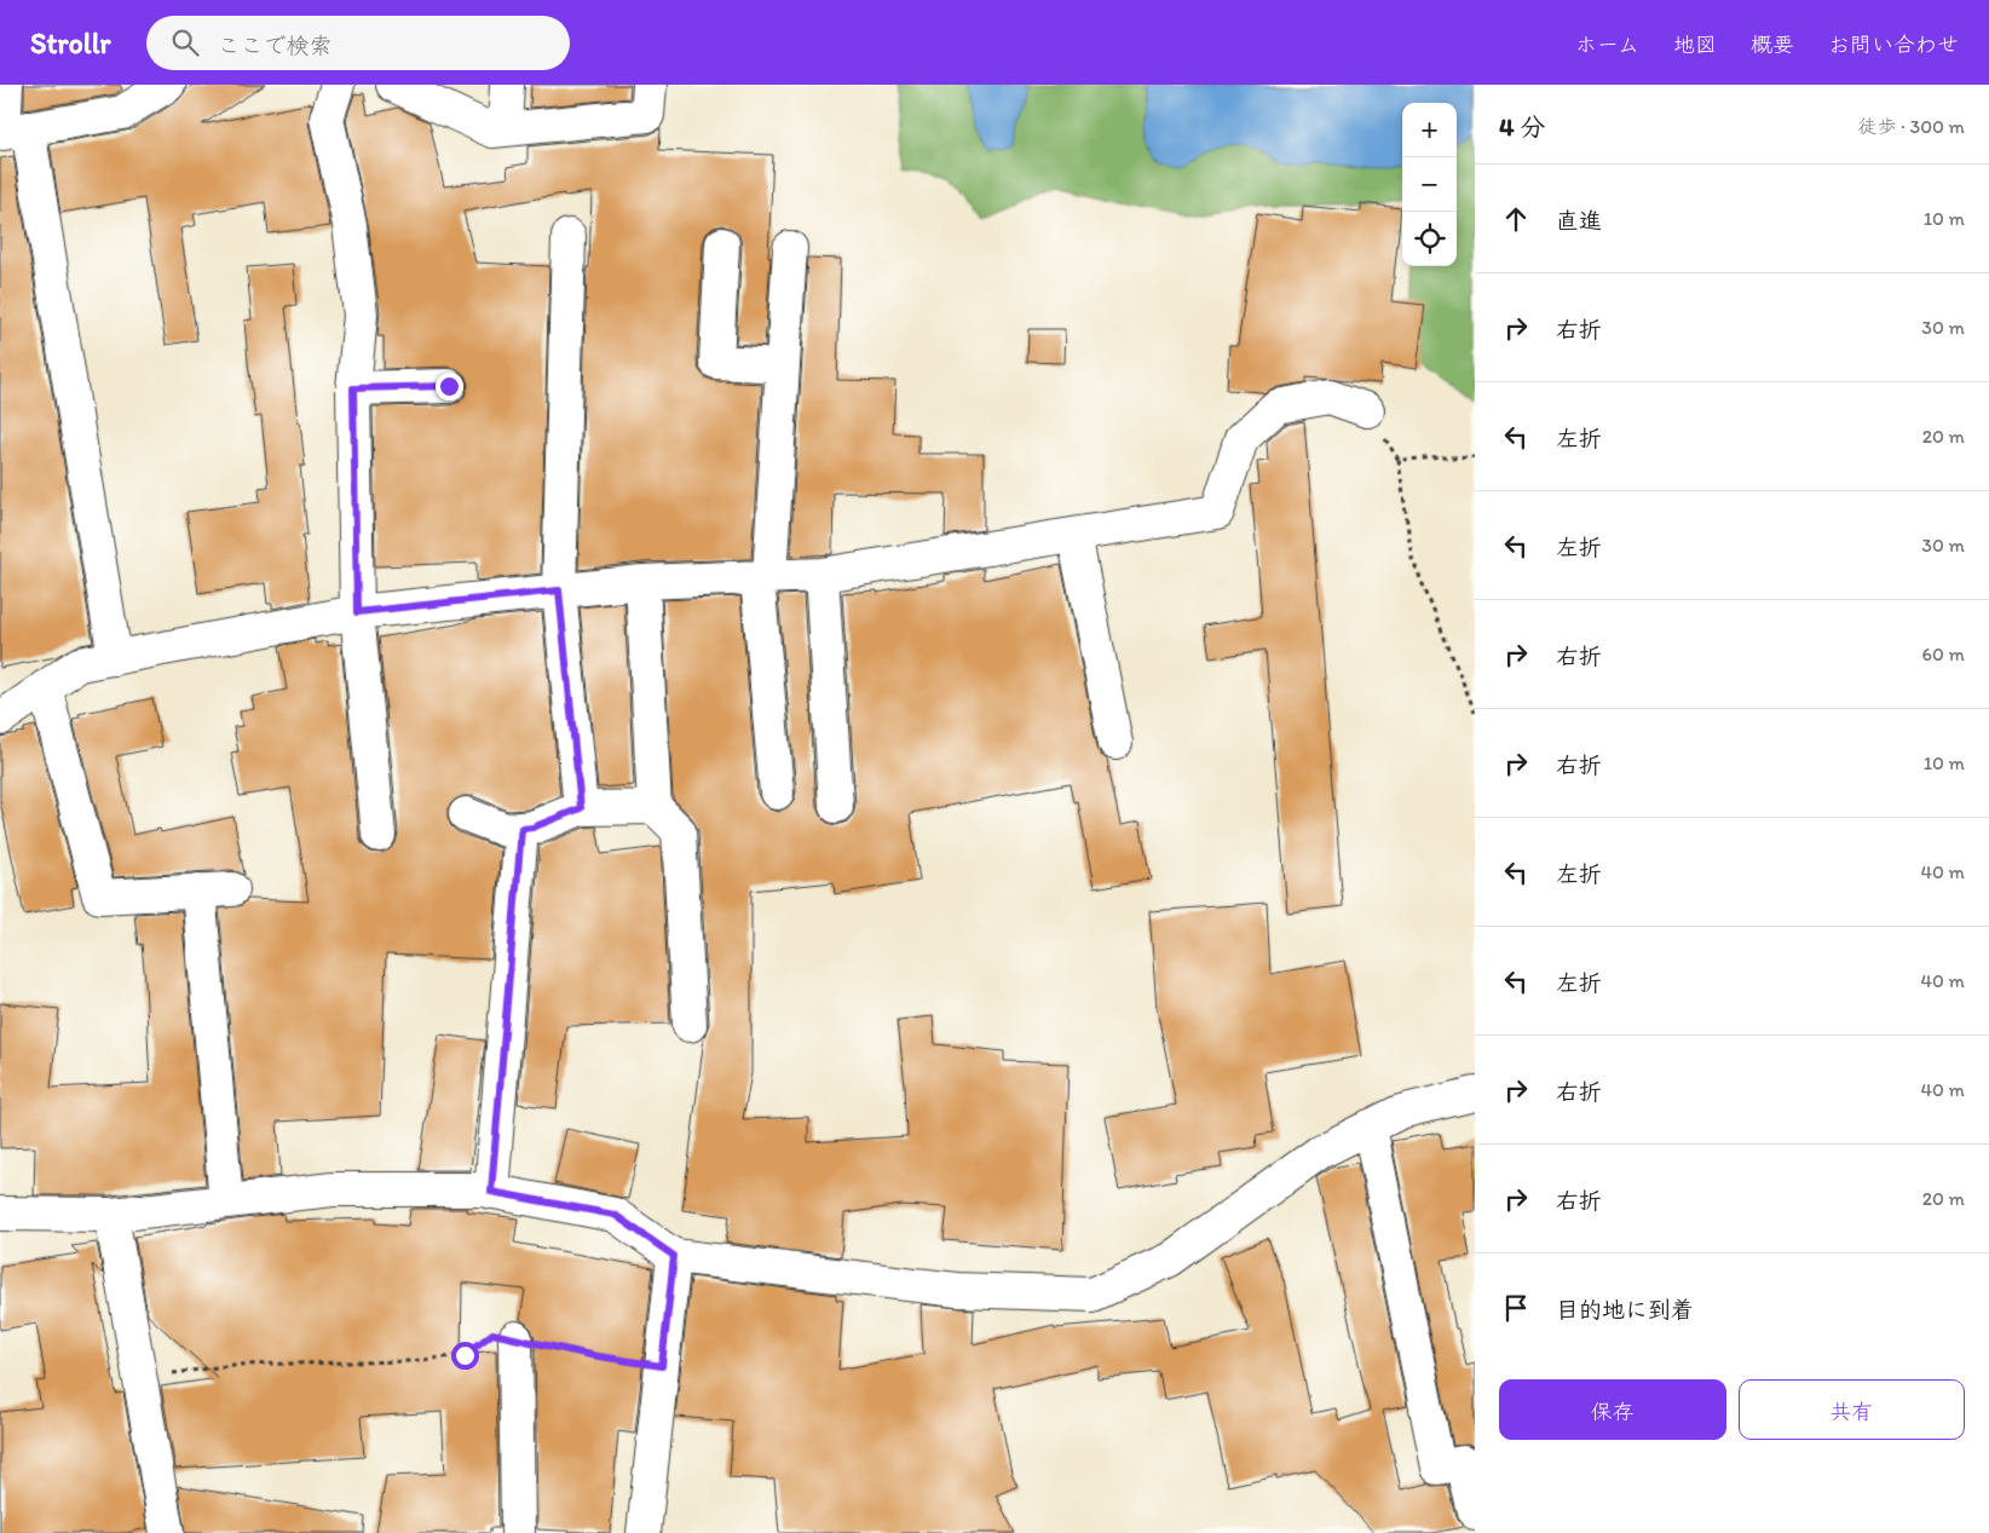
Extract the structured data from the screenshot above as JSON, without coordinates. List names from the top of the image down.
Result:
{
  "page": {
    "header": "Strollr",
    "search": "ここで検索",
    "nav": [
      "ホーム",
      "地図",
      "概要",
      "お問い合わせ"
    ],
    "heading": ["4 分", "徒歩 · 300 m"],
    "map_buttons": ["+", "−"],
    "list": [
      ["直進", "10 m"],
      ["右折", "30 m"],
      ["左折", "20 m"],
      ["左折", "30 m"],
      ["右折", "60 m"],
      ["右折", "10 m"],
      ["左折", "40 m"],
      ["左折", "40 m"],
      ["右折", "40 m"],
      ["右折", "20 m"],
      "目的地に到着"
    ],
    "buttons": ["保存", "共有"]
  }
}
